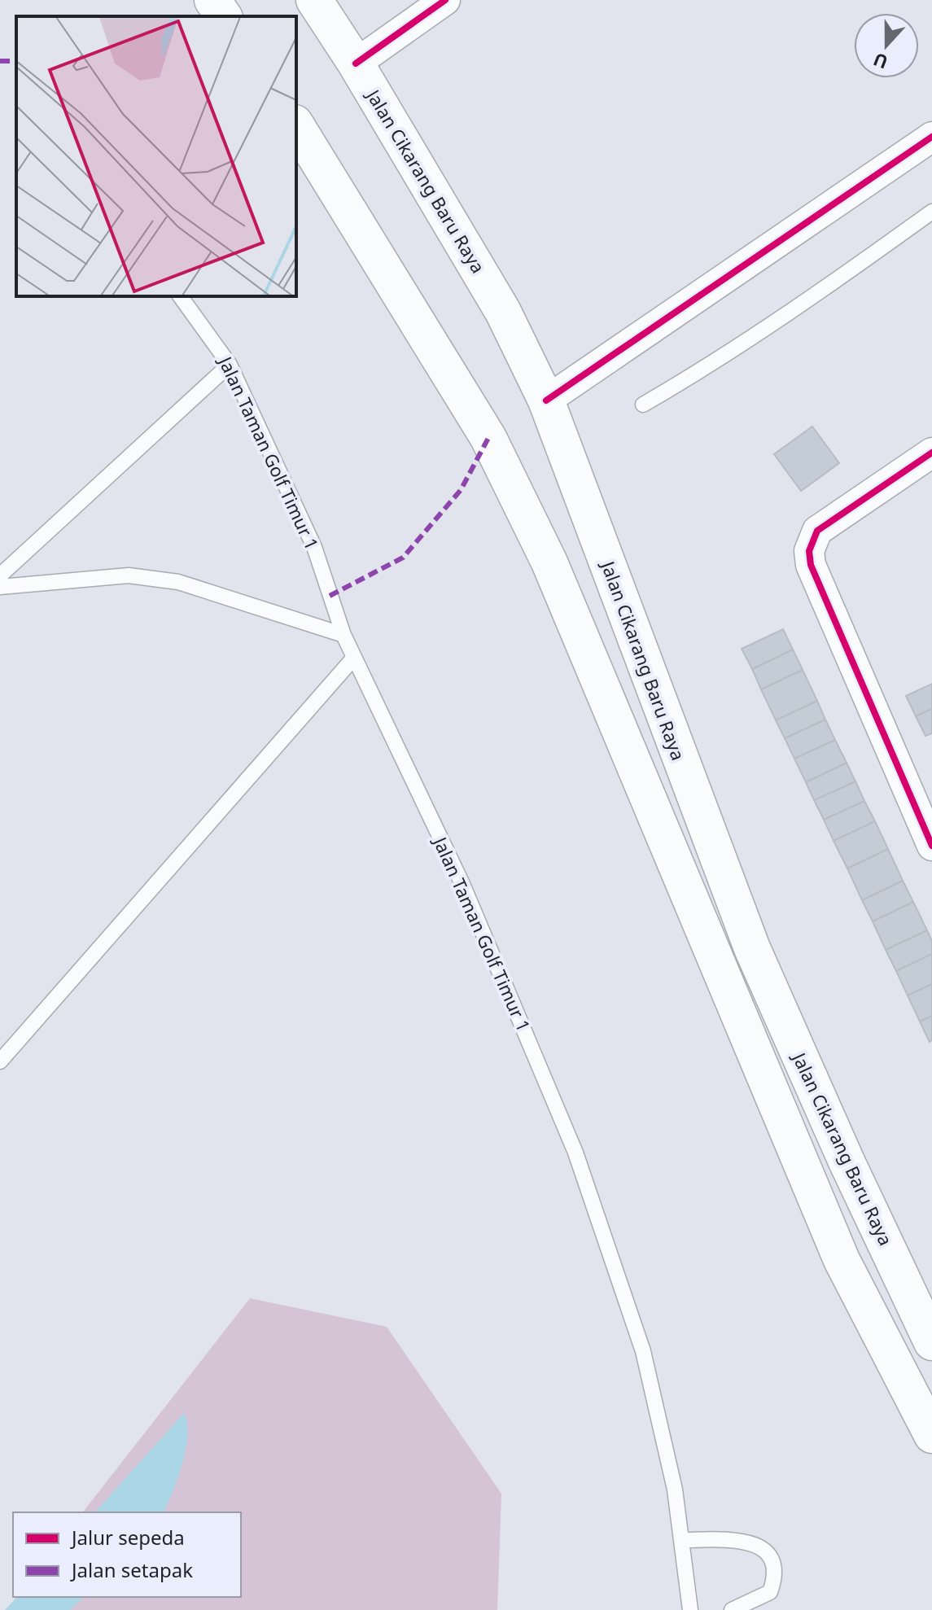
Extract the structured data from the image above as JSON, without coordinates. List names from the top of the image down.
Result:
{
  "streets": {
    "main road": ["Jalan Cikarang Baru Raya"],
    "lane": ["Jalan Taman Golf Timur 1"]
  },
  "legend": ["Jalur sepeda", "Jalan setapak"],
  "north": "bottom"
}
